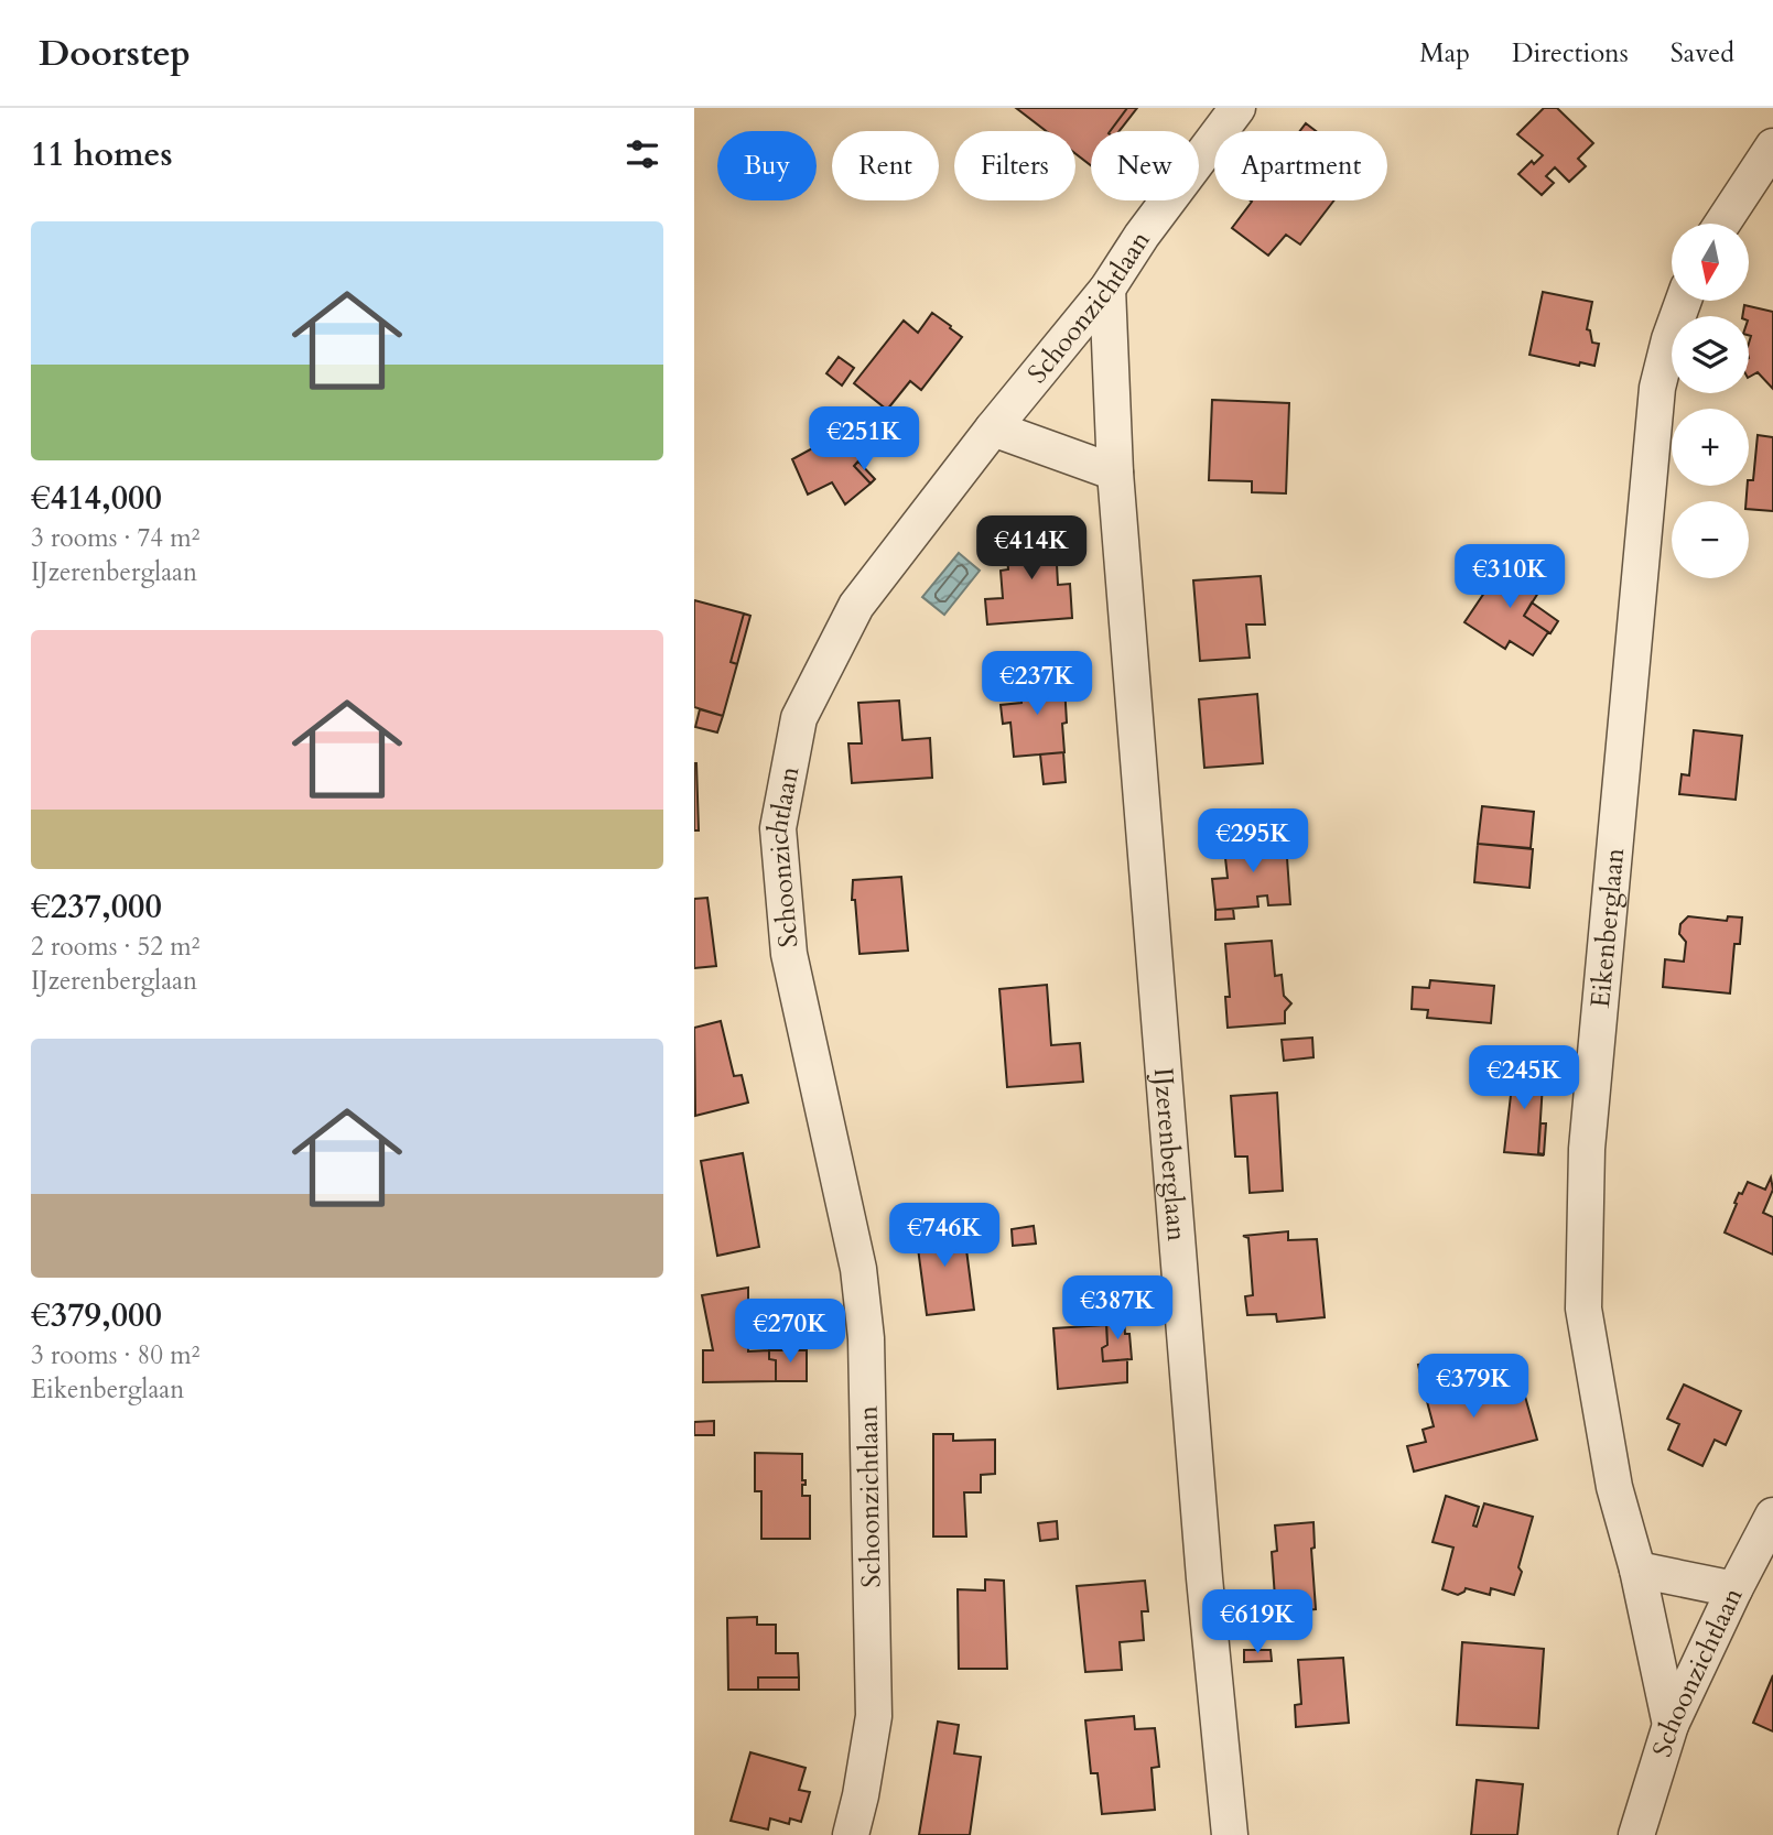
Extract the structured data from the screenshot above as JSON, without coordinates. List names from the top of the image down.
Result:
{
  "streets": {
    "street": ["Schoonzichtlaan", "Eikenberglaan", "IJzerenberglaan"]
  },
  "crossings": [
    ["Schoonzichtlaan", "Eikenberglaan"],
    ["Schoonzichtlaan", "IJzerenberglaan"]
  ],
  "north": "bottom",
  "page": {
    "header": "Doorstep",
    "nav": ["Map", "Directions", "Saved"],
    "heading": "11 homes",
    "chip": [
      "Buy",
      "Rent",
      "Filters",
      "New",
      "Apartment"
    ],
    "list": [
      {
        "name": "€414,000",
        "note": "3 rooms · 74 m² · IJzerenberglaan"
      },
      {
        "name": "€237,000",
        "note": "2 rooms · 52 m² · IJzerenberglaan"
      },
      {
        "name": "€379,000",
        "note": "3 rooms · 80 m² · Eikenberglaan"
      }
    ],
    "map_buttons": ["+", "−"],
    "price": [
      "€251K",
      "€414K",
      "€310K",
      "€237K",
      "€295K",
      "€245K",
      "€746K",
      "€387K",
      "€270K",
      "€379K",
      "€619K"
    ]
  }
}
